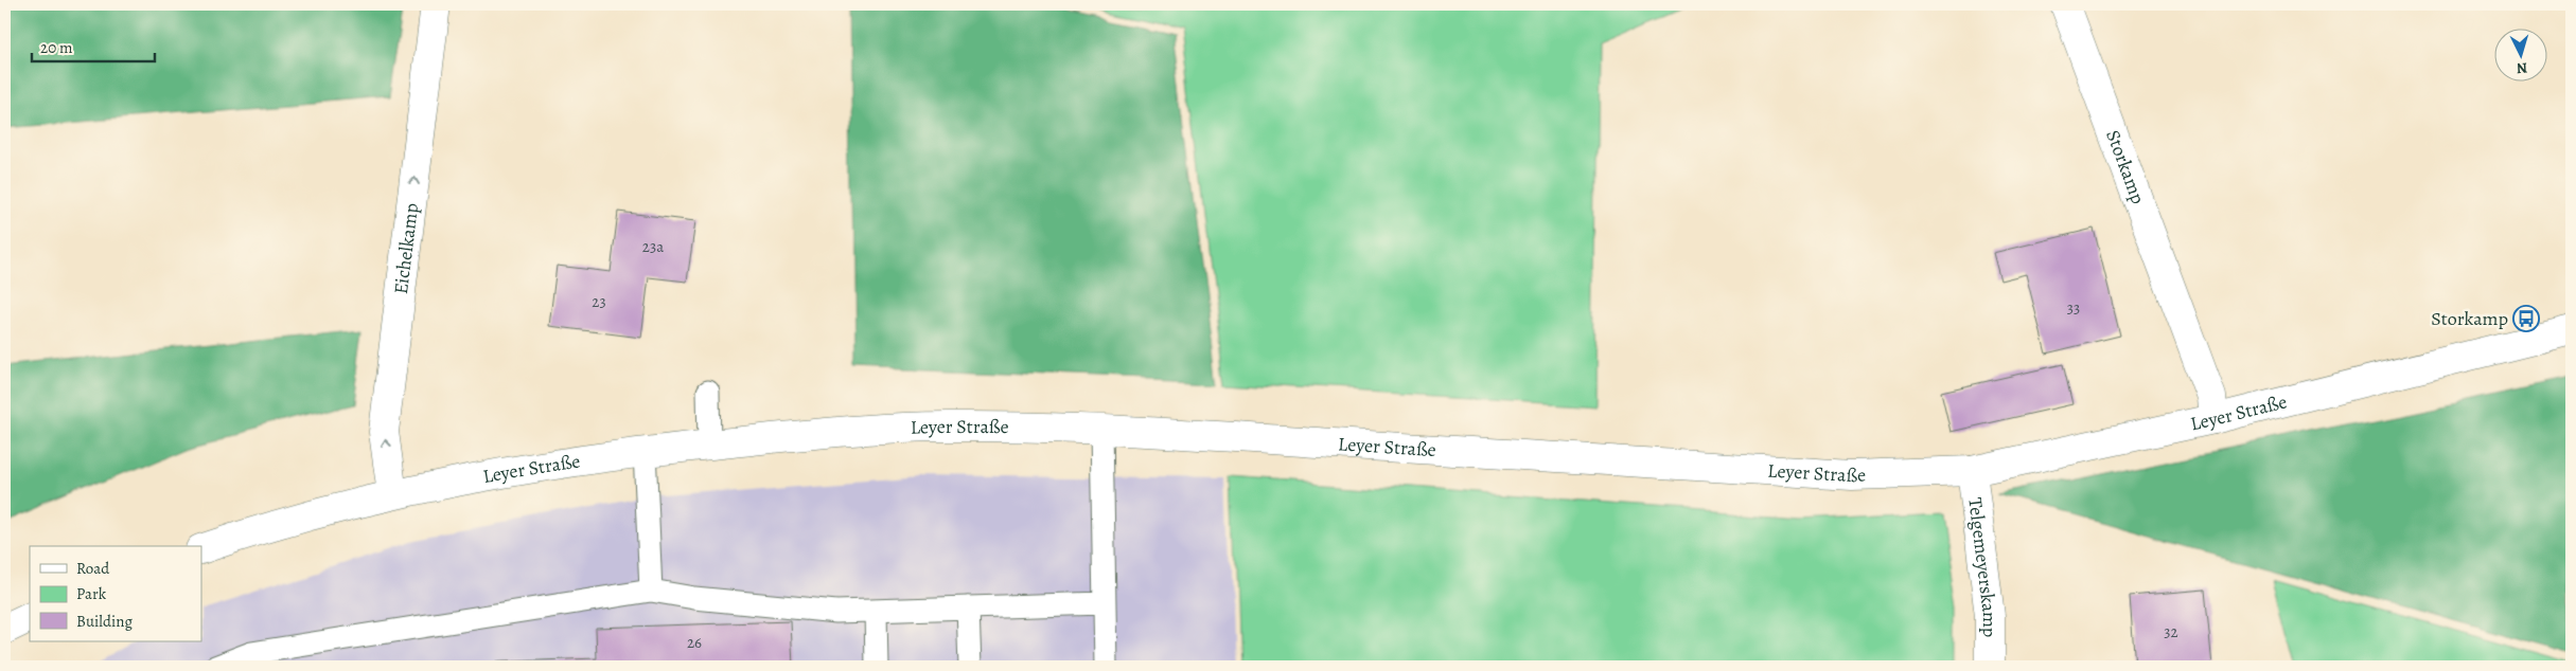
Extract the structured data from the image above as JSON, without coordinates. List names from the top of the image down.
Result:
{
  "streets": {
    "street": [
      "Storkamp",
      "Eichelkamp",
      "Leyer Straße",
      "Telgemeyerskamp"
    ]
  },
  "crossings": [
    ["Storkamp", "Leyer Straße"],
    ["Eichelkamp", "Leyer Straße"],
    ["Leyer Straße", "Telgemeyerskamp"]
  ],
  "one_way": ["Eichelkamp"],
  "places": {
    "bus stop": ["Storkamp"]
  },
  "house_numbers": [
    "23a",
    "23",
    "33",
    "32",
    "26"
  ],
  "legend": ["Road", "Park", "Building"],
  "scale_bar": "20 m",
  "north": "bottom"
}
